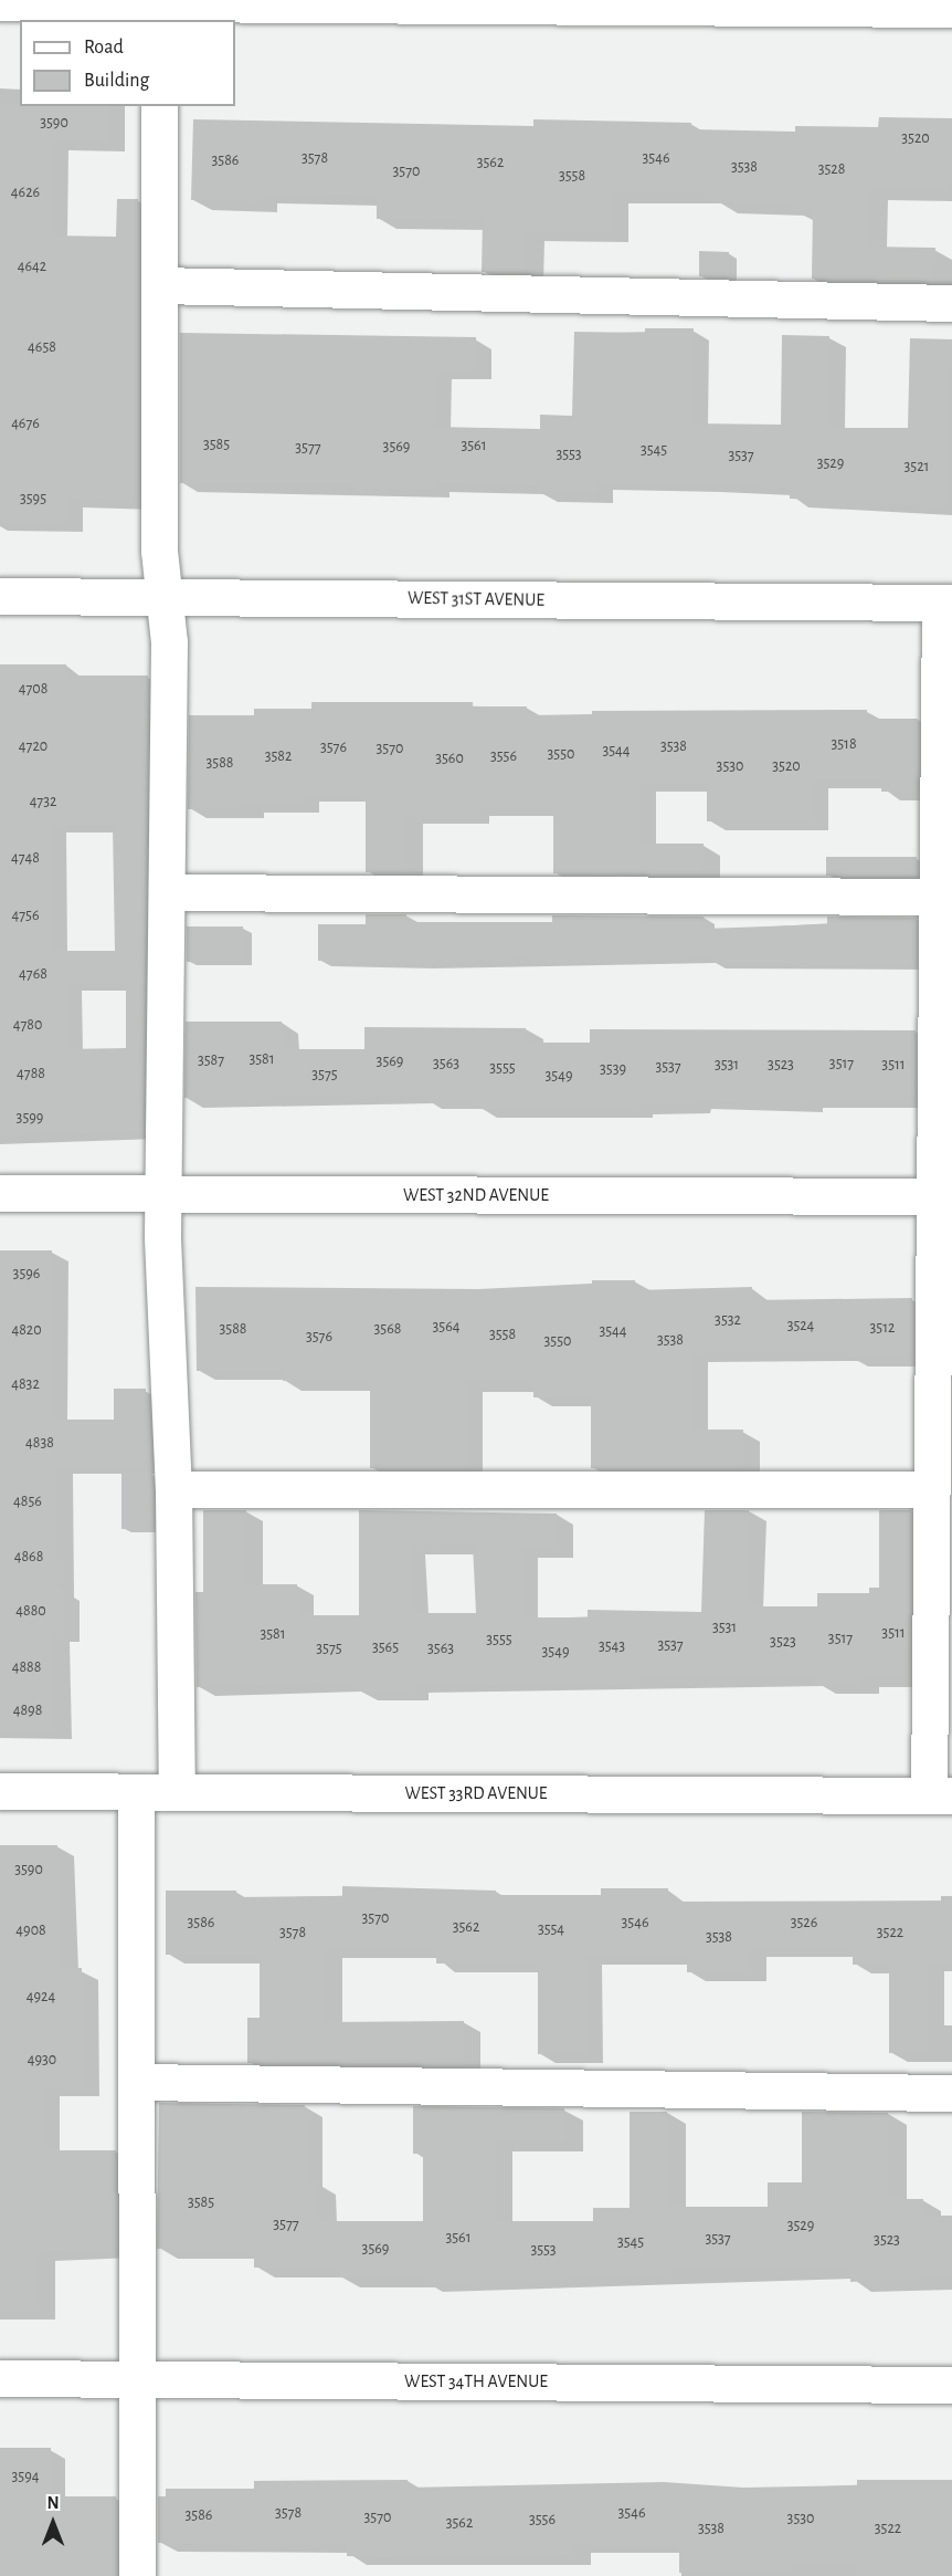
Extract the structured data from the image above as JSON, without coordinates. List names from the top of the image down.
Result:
{
  "streets": {
    "street": [
      "WEST 31ST AVENUE",
      "WEST 32ND AVENUE",
      "WEST 33RD AVENUE",
      "WEST 34TH AVENUE"
    ]
  },
  "house_numbers": [
    "3590",
    "3520",
    "3578",
    "3546",
    "3586",
    "3562",
    "3538",
    "3528",
    "3570",
    "3558",
    "4626",
    "4642",
    "4658",
    "4676",
    "3585",
    "3561",
    "3569",
    "3577",
    "3545",
    "3553",
    "3537",
    "3529",
    "3521",
    "3595",
    "4708",
    "3518",
    "4720",
    "3538",
    "3576",
    "3570",
    "3544",
    "3550",
    "3582",
    "3556",
    "3560",
    "3588",
    "3530",
    "3520",
    "4732",
    "4748",
    "4756",
    "4768",
    "4780",
    "3581",
    "3587",
    "3569",
    "3563",
    "3517",
    "3531",
    "3523",
    "3511",
    "3537",
    "3555",
    "3539",
    "4788",
    "3575",
    "3549",
    "3599",
    "3596",
    "3532",
    "3524",
    "3564",
    "3512",
    "3588",
    "3568",
    "4820",
    "3544",
    "3558",
    "3576",
    "3538",
    "3550",
    "4832",
    "4838",
    "4856",
    "4868",
    "4880",
    "3531",
    "3511",
    "3581",
    "3517",
    "3555",
    "3523",
    "3537",
    "3543",
    "3565",
    "3575",
    "3563",
    "3549",
    "4888",
    "4898",
    "3590",
    "3570",
    "3586",
    "3546",
    "3526",
    "3562",
    "3554",
    "4908",
    "3578",
    "3522",
    "3538",
    "4924",
    "4930",
    "3585",
    "3577",
    "3529",
    "3561",
    "3537",
    "3523",
    "3545",
    "3569",
    "3553",
    "3594",
    "3578",
    "3546",
    "3586",
    "3570",
    "3530",
    "3556",
    "3562",
    "3538",
    "3522"
  ],
  "legend": ["Road", "Building"],
  "north": "top"
}
